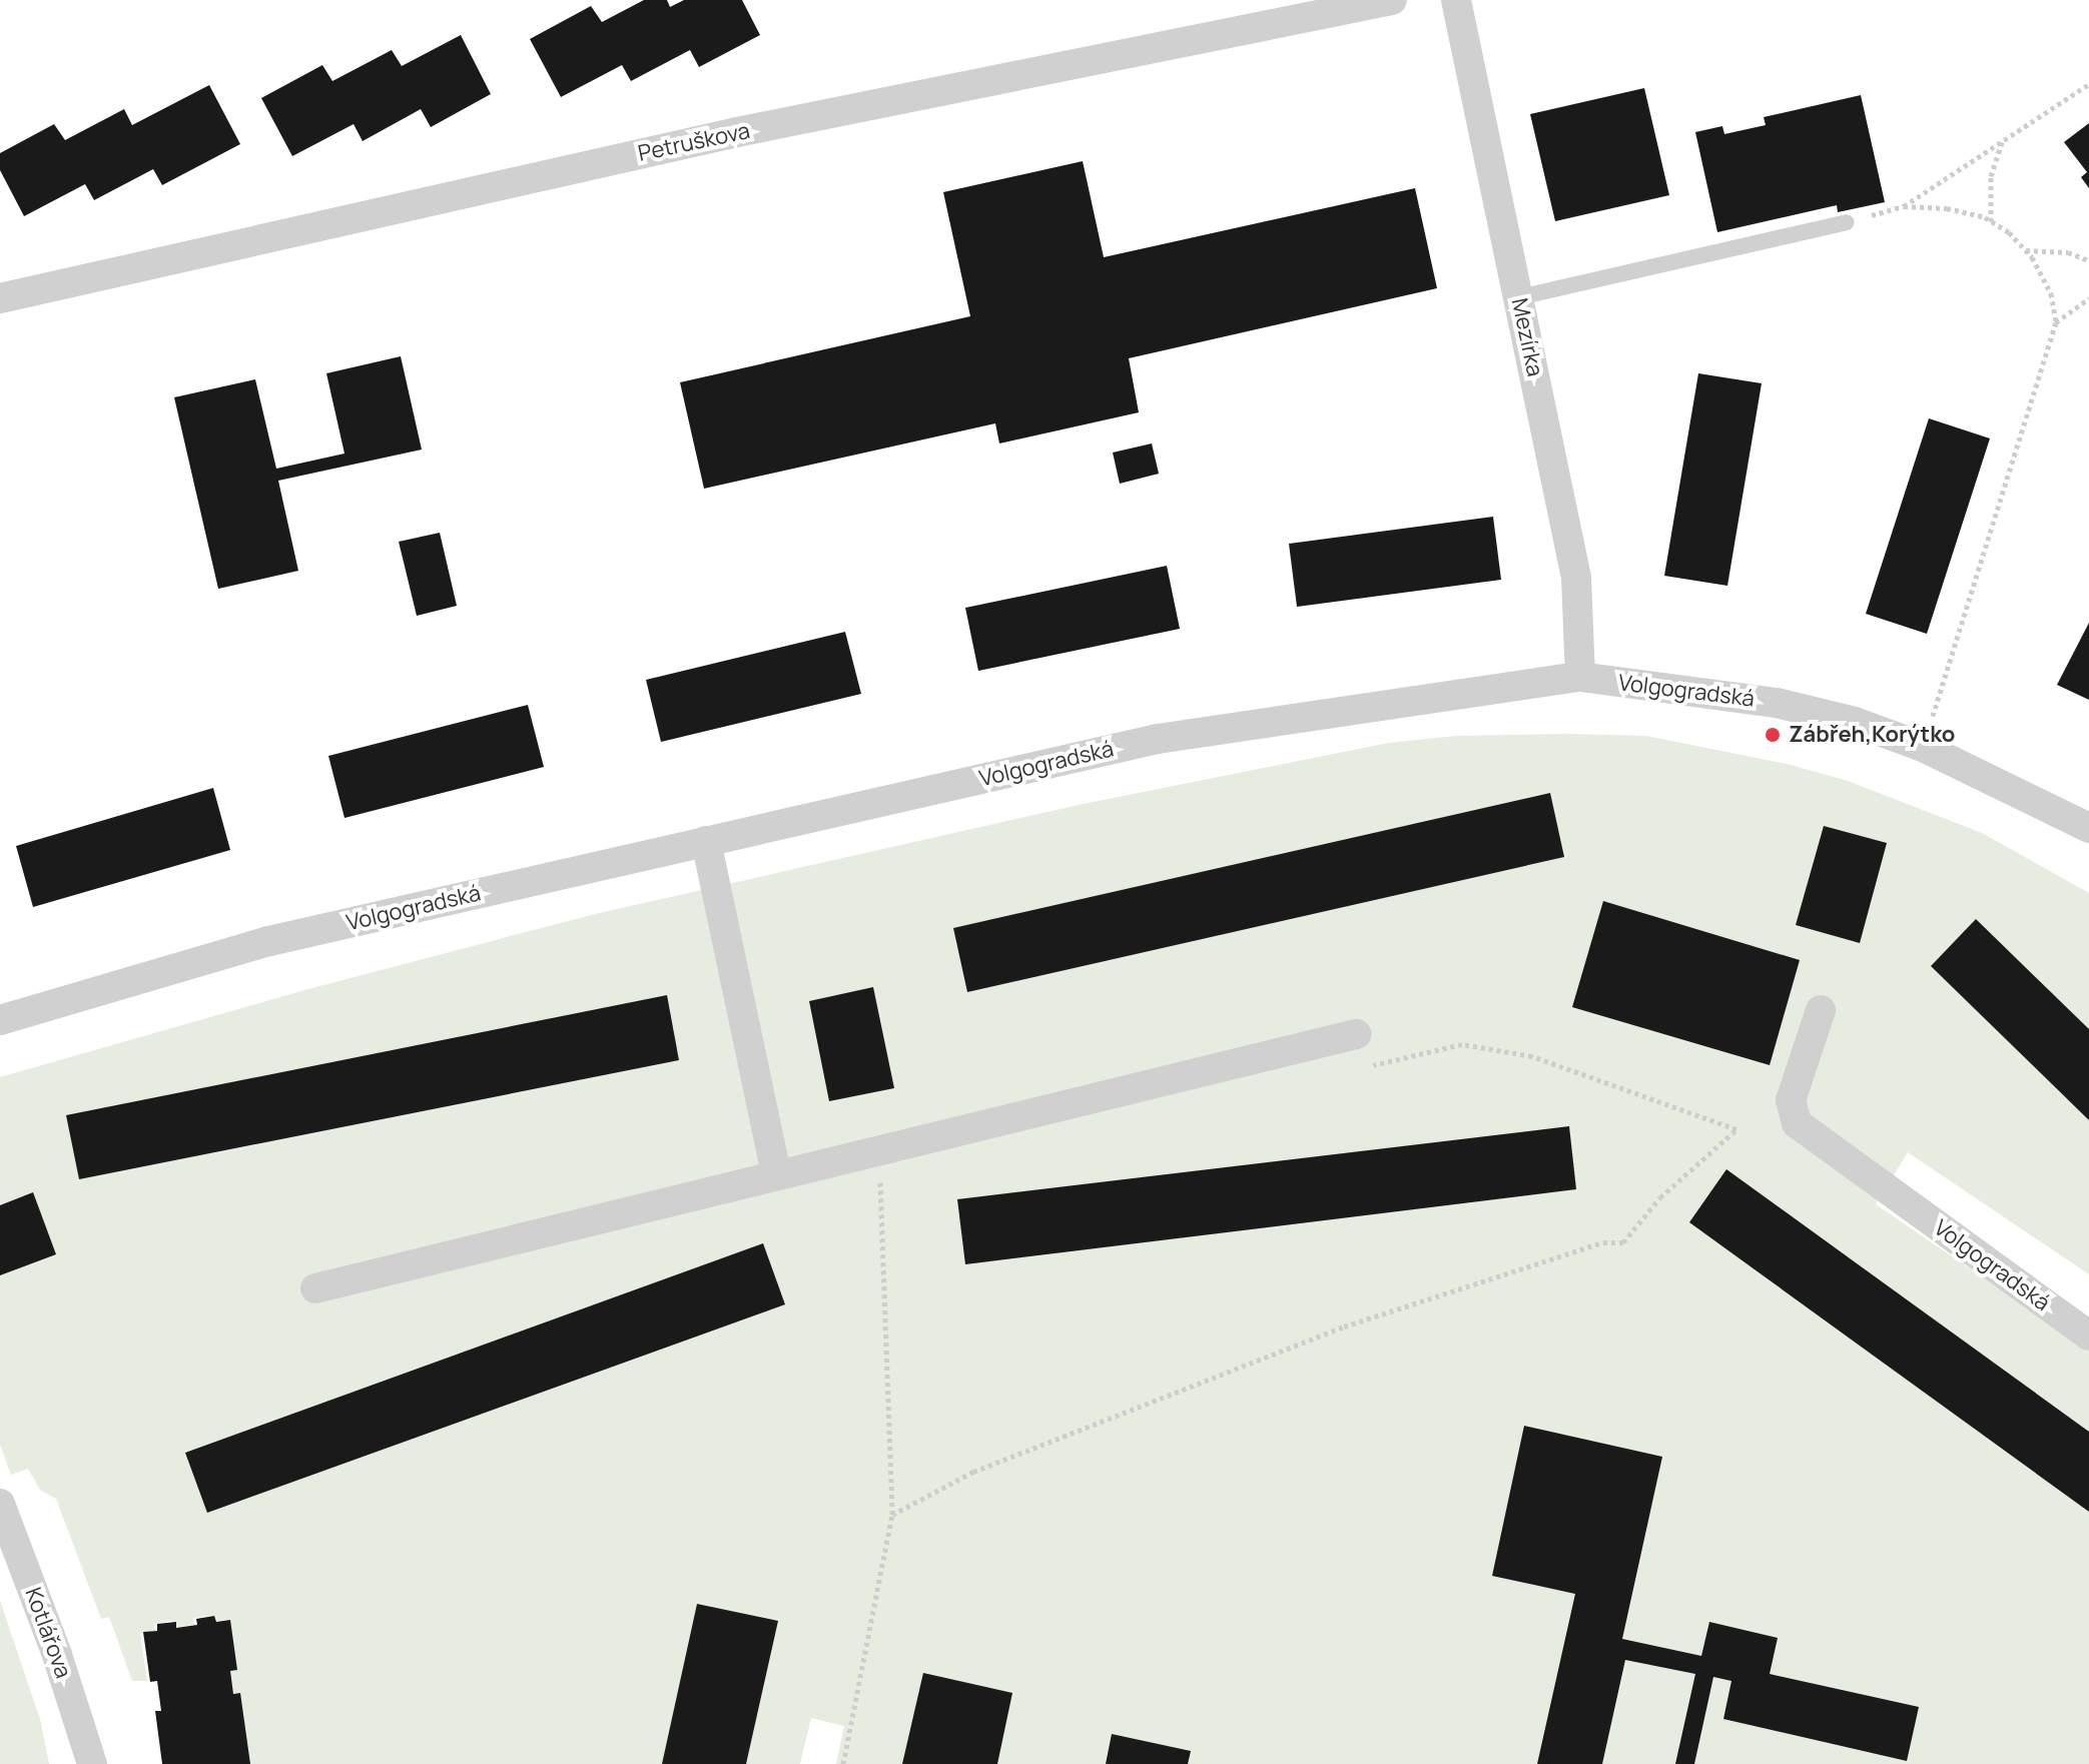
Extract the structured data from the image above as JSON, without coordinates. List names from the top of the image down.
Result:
{
  "streets": {
    "street": [
      "Petruškova",
      "Mezírka",
      "Volgogradská",
      "Kotlářova"
    ]
  },
  "crossings": [
    ["Mezírka", "Volgogradská"]
  ],
  "places": ["Zábřeh,Korýtko"]
}
